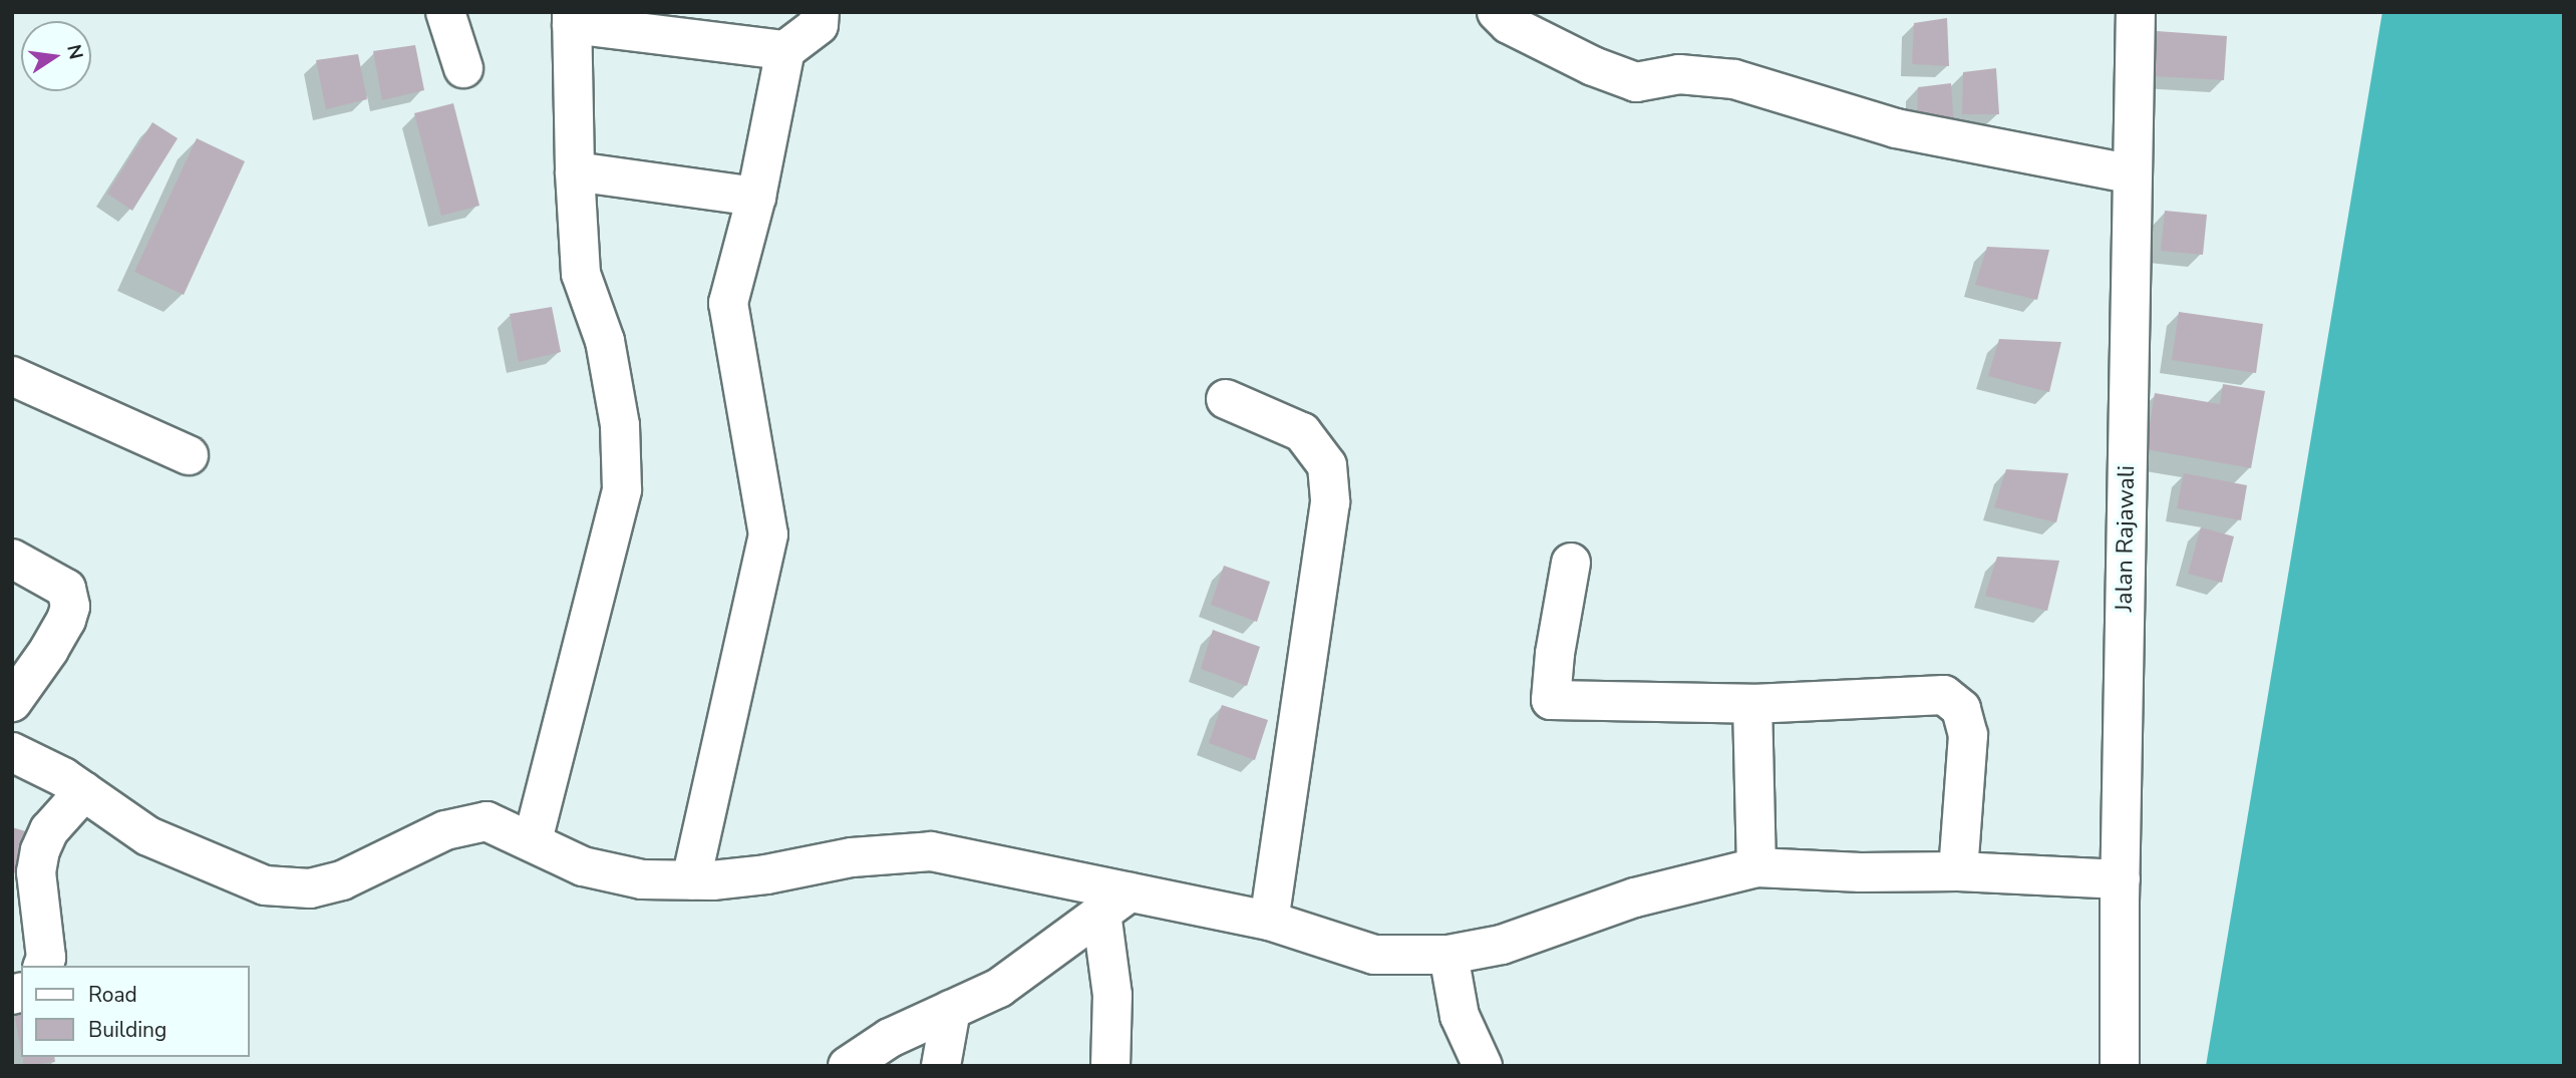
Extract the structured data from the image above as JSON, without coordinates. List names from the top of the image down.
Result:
{
  "streets": {
    "street": ["Jalan Rajawali"]
  },
  "legend": ["Road", "Building"],
  "north": "right"
}
